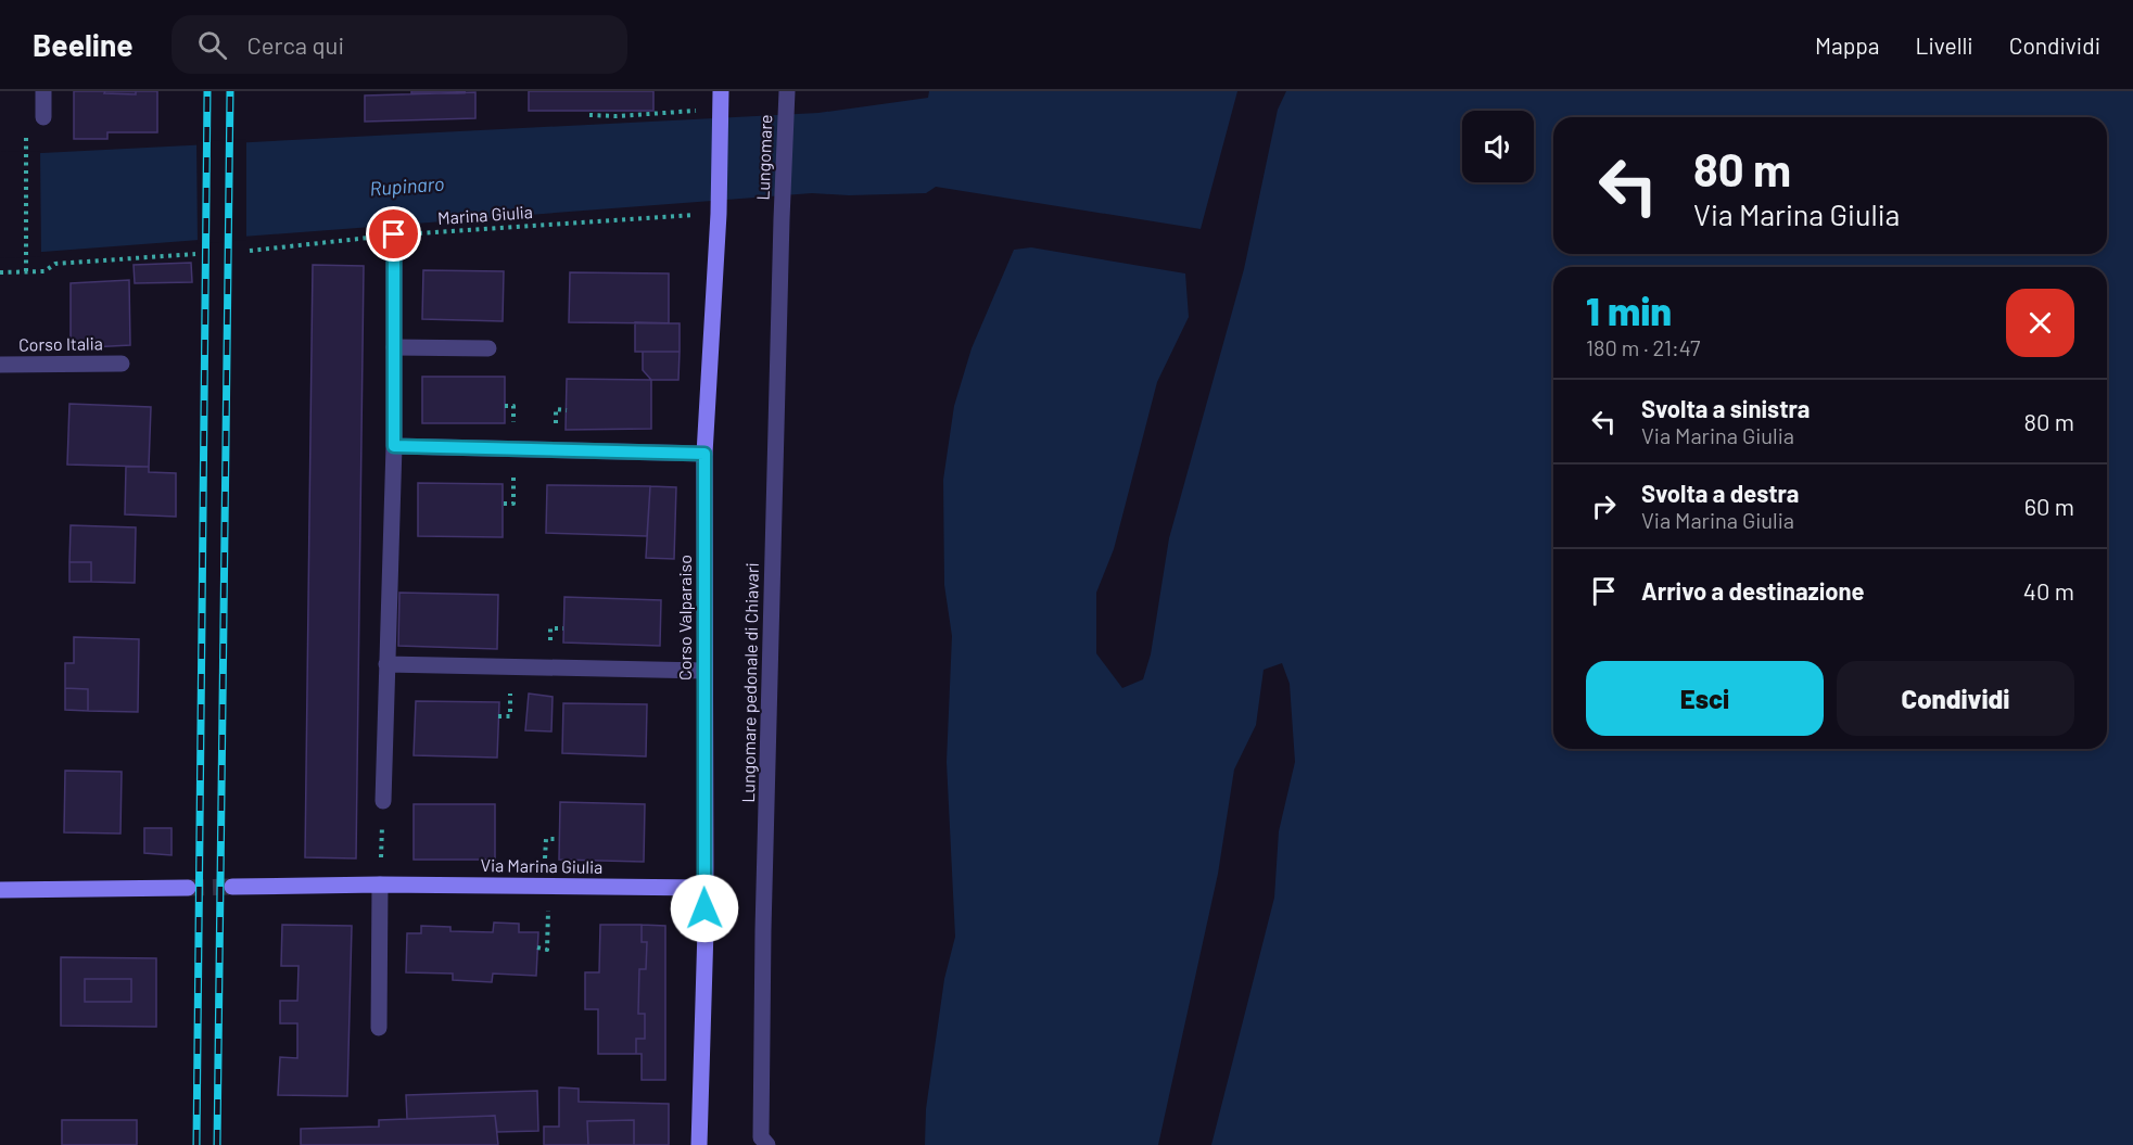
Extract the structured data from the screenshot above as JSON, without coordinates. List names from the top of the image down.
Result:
{
  "streets": {
    "street": [
      "Lungomare",
      "Corso Italia",
      "Corso Valparaiso",
      "Lungomare pedonale di Chiavari",
      "Via Marina Giulia"
    ],
    "path": ["Marina Giulia"]
  },
  "crossings": [
    ["Lungomare", "Lungomare pedonale di Chiavari"],
    ["Marina Giulia", "Corso Valparaiso"],
    ["Corso Valparaiso", "Via Marina Giulia"]
  ],
  "water": ["Rupinaro"],
  "page": {
    "header": "Beeline",
    "search": "Cerca qui",
    "nav": ["Mappa", "Livelli", "Condividi"],
    "turn": ["80 m", "Via Marina Giulia"],
    "heading": ["1 min", "180 m · 21:47"],
    "list": [
      {
        "name": "Svolta a sinistra",
        "note": "Via Marina Giulia",
        "value": "80 m"
      },
      {
        "name": "Svolta a destra",
        "note": "Via Marina Giulia",
        "value": "60 m"
      },
      {
        "name": "Arrivo a destinazione",
        "value": "40 m"
      }
    ],
    "buttons": ["Esci", "Condividi"]
  }
}
